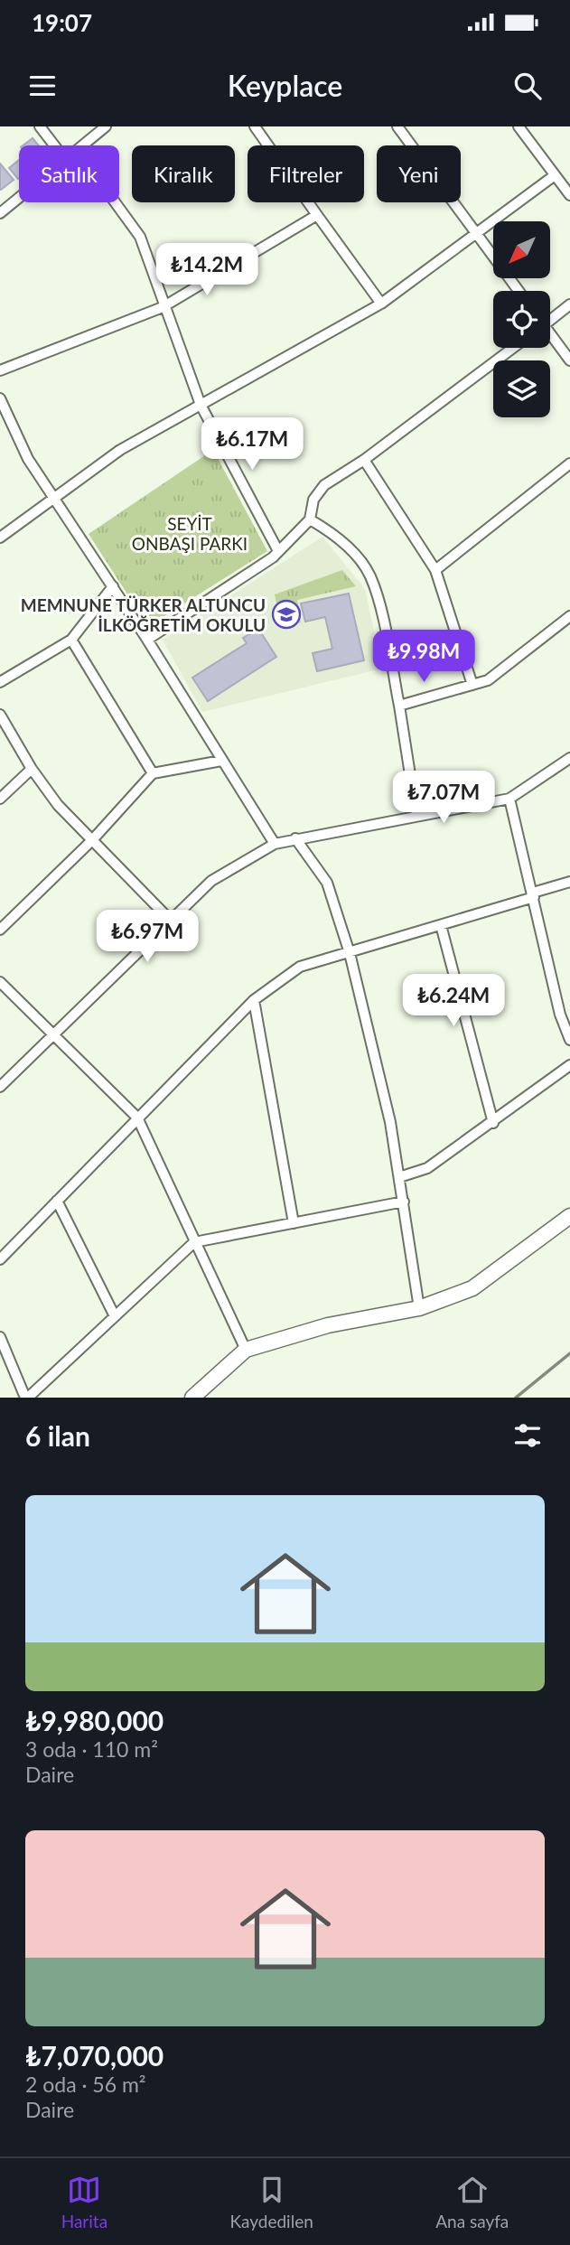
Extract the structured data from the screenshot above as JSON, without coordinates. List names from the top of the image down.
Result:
{
  "parks": ["SEYİT ONBAŞI PARKI"],
  "places": {
    "school or university": ["MEMNUNE TÜRKER ALTUNCU İLKÖĞRETİM OKULU"]
  },
  "north": "bottom left",
  "page": {
    "status": "19:07",
    "header": "Keyplace",
    "chip": [
      "Satılık",
      "Kiralık",
      "Filtreler",
      "Yeni"
    ],
    "price": [
      "₺14.2M",
      "₺6.17M",
      "₺9.98M",
      "₺7.07M",
      "₺6.97M",
      "₺6.24M"
    ],
    "heading": "6 ilan",
    "list": [
      {
        "name": "₺9,980,000",
        "note": "3 oda · 110 m² · Daire"
      },
      {
        "name": "₺7,070,000",
        "note": "2 oda · 56 m² · Daire"
      }
    ],
    "tabs": ["Harita", "Kaydedilen", "Ana sayfa"]
  }
}
